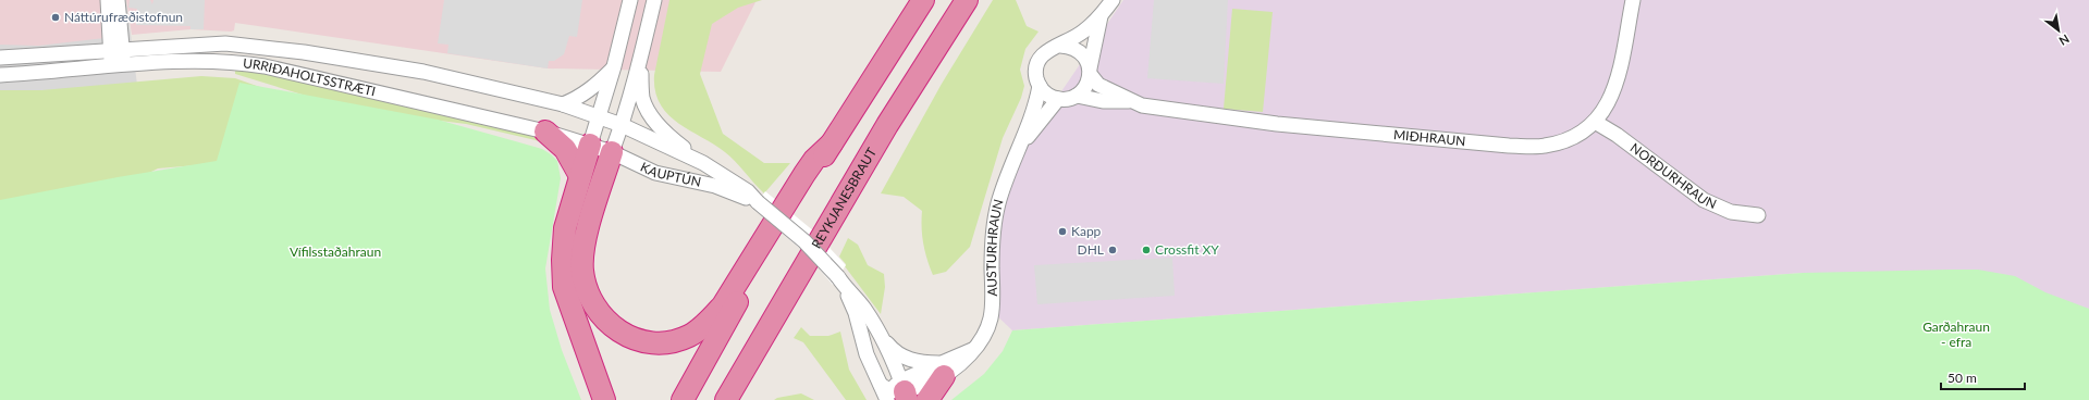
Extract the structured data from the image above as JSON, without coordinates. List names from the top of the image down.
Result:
{
  "streets": {
    "highway": ["REYKJANESBRAUT"],
    "street": [
      "URRIÐAHOLTSSTRÆTI",
      "MIÐHRAUN",
      "KAUPTÚN",
      "NORÐURHRAUN",
      "AUSTURHRAUN"
    ]
  },
  "crossings": [
    ["URRIÐAHOLTSSTRÆTI", "KAUPTÚN"],
    ["MIÐHRAUN", "NORÐURHRAUN"],
    ["MIÐHRAUN", "AUSTURHRAUN"],
    ["KAUPTÚN", "AUSTURHRAUN"]
  ],
  "parks": ["Vífilsstaðahraun", "Garðahraun - efra"],
  "places": [
    "Náttúrufræðistofnun",
    "Kapp",
    "DHL",
    "Crossfit XY"
  ],
  "scale_bar": "50 m",
  "north": "bottom right"
}
